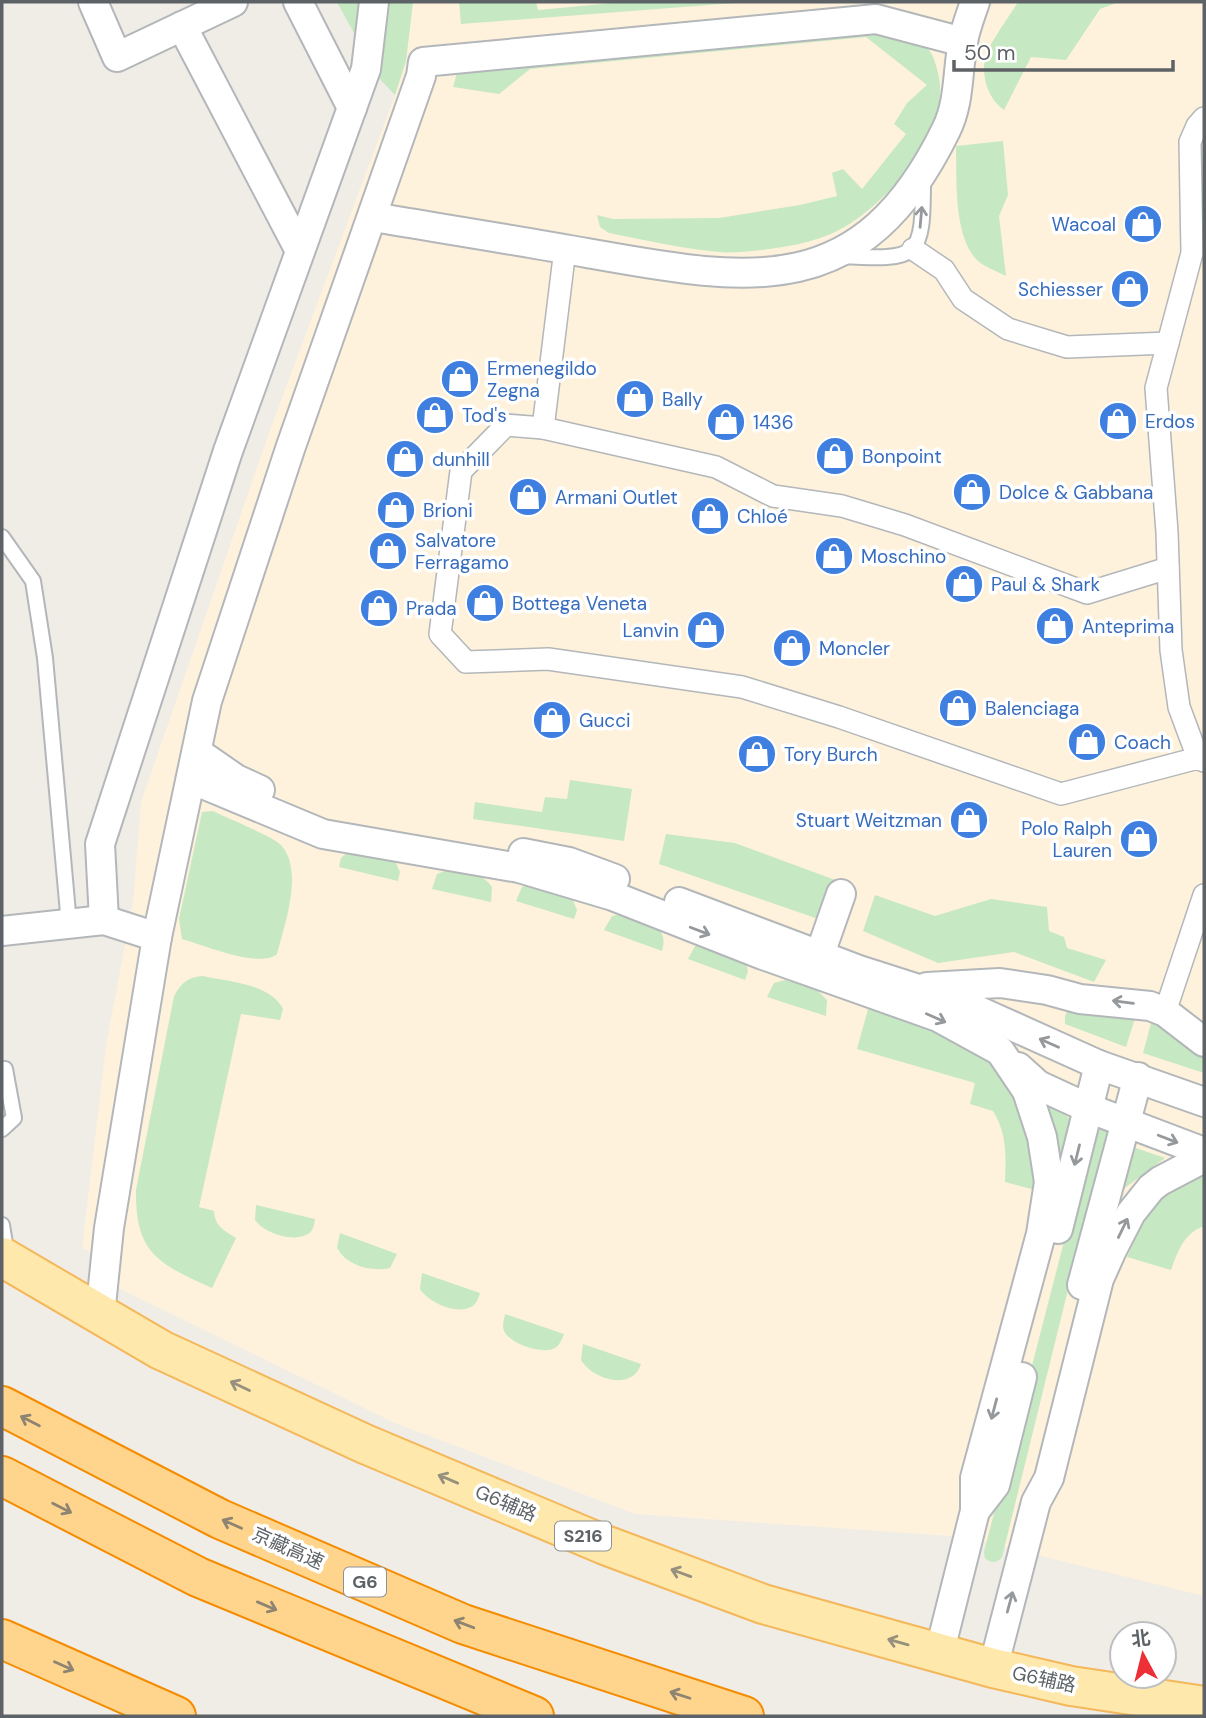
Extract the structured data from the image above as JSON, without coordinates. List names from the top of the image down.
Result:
{
  "streets": {
    "highway": ["京藏高速", "G6"],
    "main road": ["G6辅路", "S216"]
  },
  "one_way": ["G6辅路"],
  "places": {
    "shop": [
      "Wacoal",
      "Schiesser",
      "Ermenegildo Zegna",
      "Bally",
      "Tod's",
      "Erdos",
      "1436",
      "Bonpoint",
      "dunhill",
      "Dolce & Gabbana",
      "Armani Outlet",
      "Brioni",
      "Chloé",
      "Salvatore Ferragamo",
      "Moschino",
      "Paul & Shark",
      "Bottega Veneta",
      "Prada",
      "Anteprima",
      "Lanvin",
      "Moncler",
      "Balenciaga",
      "Gucci",
      "Coach",
      "Tory Burch",
      "Stuart Weitzman",
      "Polo Ralph Lauren"
    ]
  },
  "scale_bar": "50 m",
  "north": "top"
}
